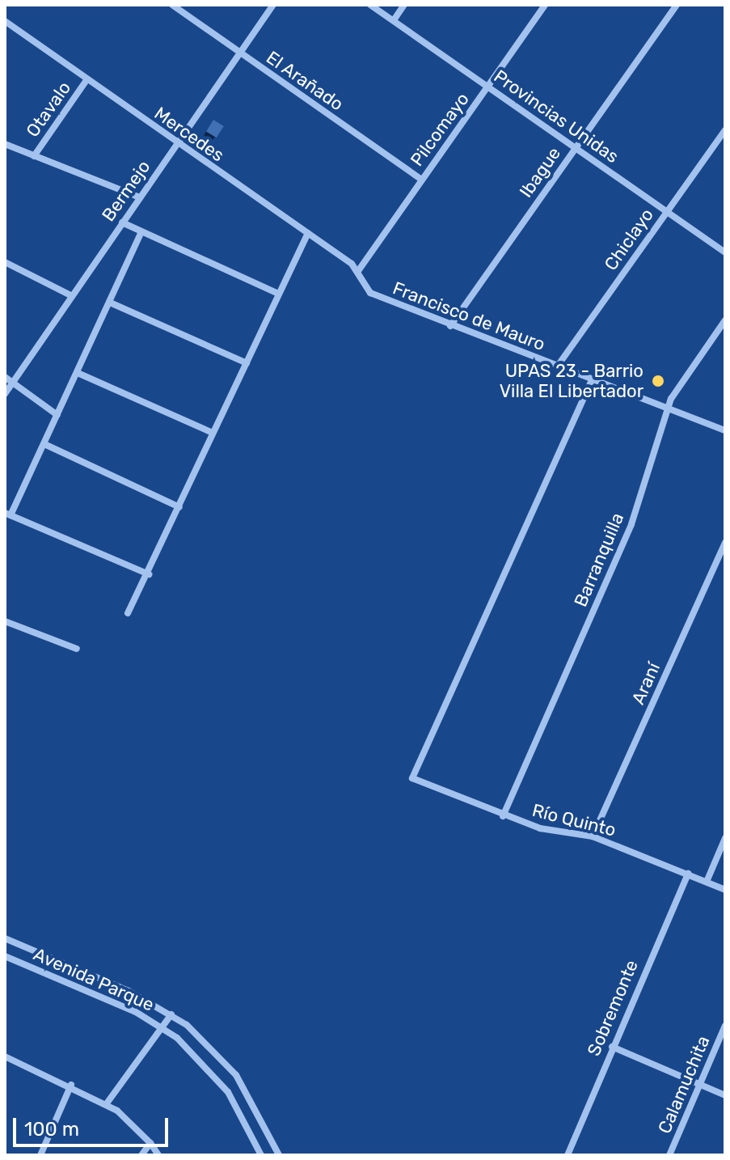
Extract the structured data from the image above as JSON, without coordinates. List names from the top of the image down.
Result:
{
  "streets": {
    "street": [
      "El Arañado",
      "Otavalo",
      "Provincias Unidas",
      "Pilcomayo",
      "Mercedes",
      "Ibague",
      "Bermejo",
      "Chiclayo",
      "Francisco de Mauro",
      "Barranquilla",
      "Araní",
      "Río Quinto",
      "Avenida Parque",
      "Sobremonte",
      "Calamuchita"
    ]
  },
  "crossings": [
    ["El Arañado", "Pilcomayo"],
    ["El Arañado", "Bermejo"],
    ["Otavalo", "Mercedes"],
    ["Provincias Unidas", "Pilcomayo"],
    ["Provincias Unidas", "Ibague"],
    ["Provincias Unidas", "Chiclayo"],
    ["Pilcomayo", "Mercedes"],
    ["Pilcomayo", "Francisco de Mauro"],
    ["Mercedes", "Bermejo"],
    ["Mercedes", "Francisco de Mauro"],
    ["Ibague", "Francisco de Mauro"],
    ["Chiclayo", "Francisco de Mauro"],
    ["Francisco de Mauro", "Barranquilla"],
    ["Francisco de Mauro", "Río Quinto"],
    ["Barranquilla", "Río Quinto"],
    ["Araní", "Río Quinto"],
    ["Río Quinto", "Sobremonte"]
  ],
  "places": ["UPAS 23 - Barrio Villa El Libertador"],
  "scale_bar": "100 m"
}
